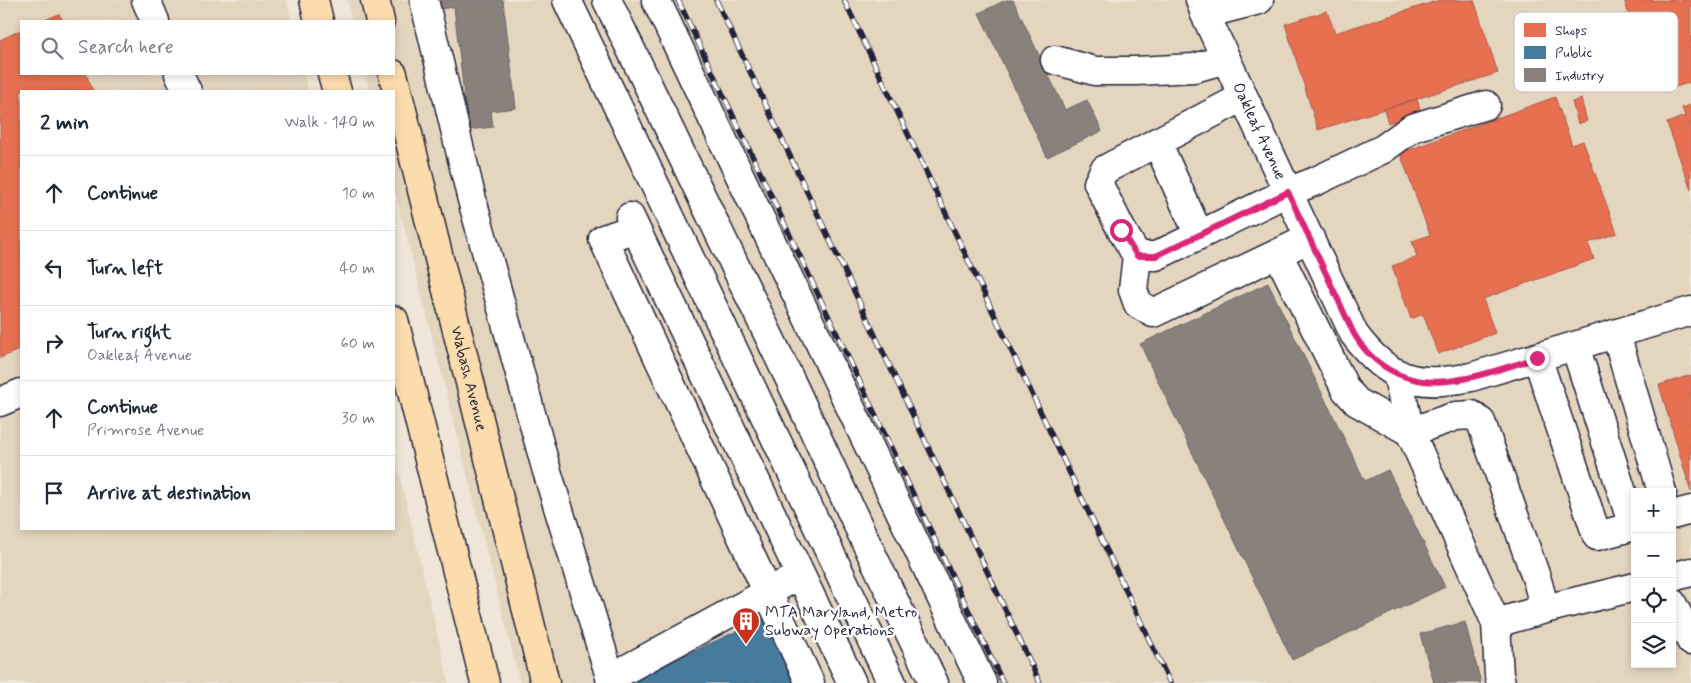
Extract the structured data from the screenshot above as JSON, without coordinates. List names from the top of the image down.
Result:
{
  "streets": {
    "main road": ["Wabash Avenue"],
    "street": ["Oakleaf Avenue"]
  },
  "places": {
    "building": ["MTA Maryland, Metro Subway Operations"]
  },
  "legend": ["Shops", "Public", "Industry"],
  "page": {
    "search": "Search here",
    "heading": ["2 min", "Walk · 140 m"],
    "list": [
      ["Continue", "10 m"],
      ["Turn left", "40 m"],
      ["Turn right", "Oakleaf Avenue", "60 m"],
      ["Continue", "Primrose Avenue", "30 m"],
      "Arrive at destination"
    ],
    "map_buttons": ["+", "−"]
  }
}
